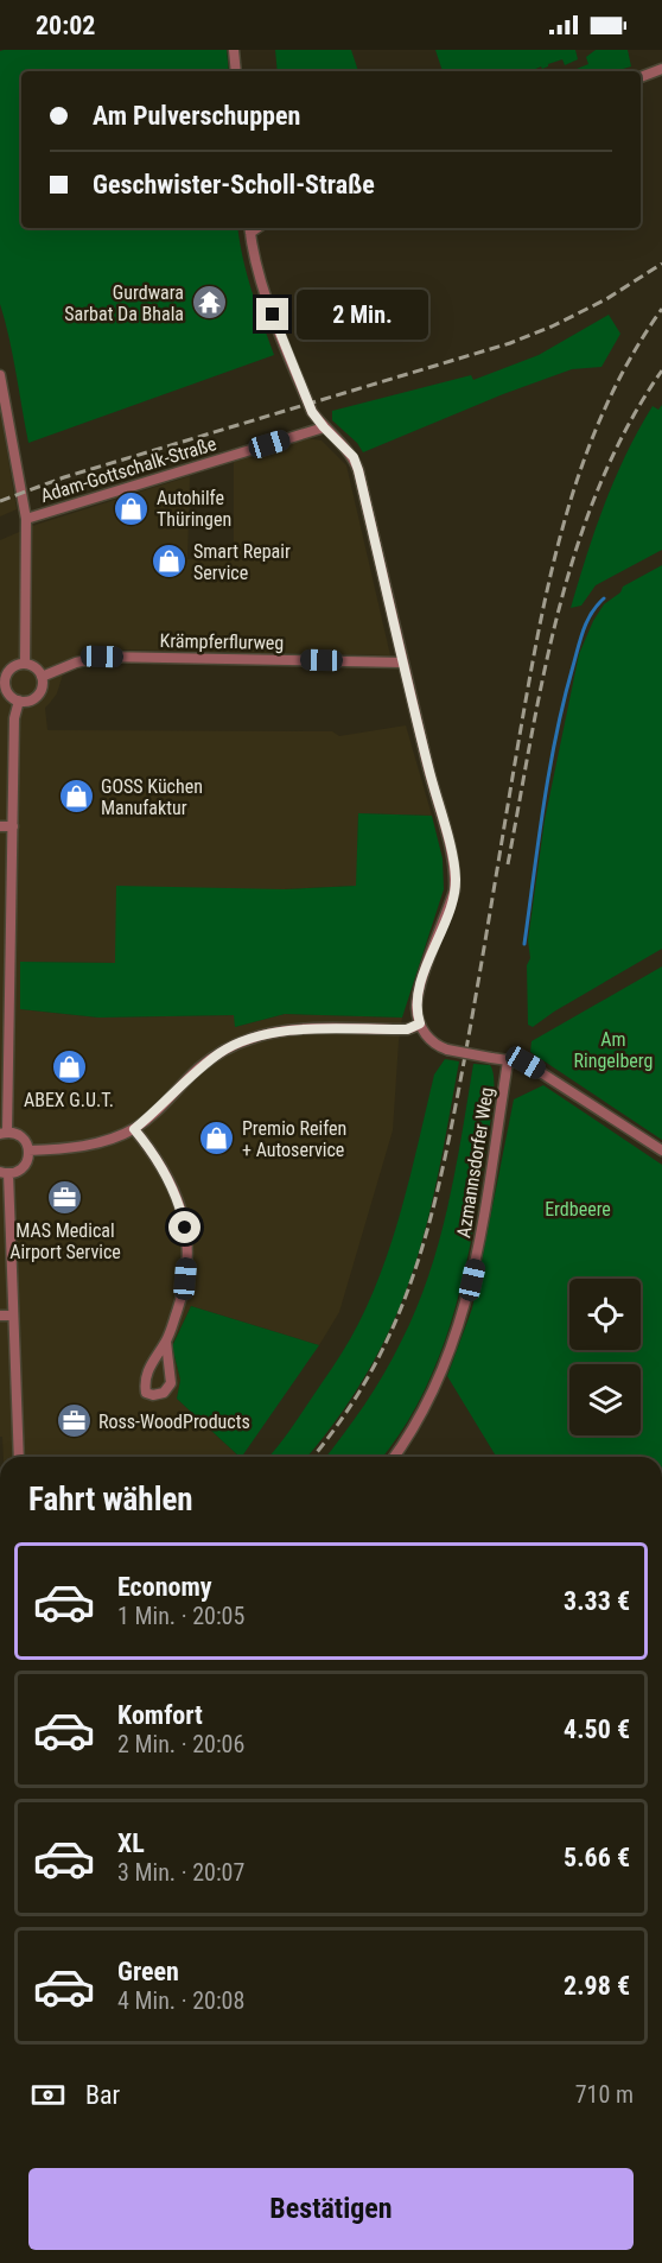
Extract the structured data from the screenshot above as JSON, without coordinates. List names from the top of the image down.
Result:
{
  "streets": {
    "street": ["Adam-Gottschalk-Straße", "Krämpferflurweg", "Azmannsdorfer Weg"]
  },
  "parks": ["Am Ringelberg", "Erdbeere"],
  "places": {
    "temple": ["Gurdwara Sarbat Da Bhala"],
    "shop": [
      "Autohilfe Thüringen",
      "Smart Repair Service",
      "GOSS Küchen Manufaktur",
      "ABEX G.U.T.",
      "Premio Reifen + Autoservice"
    ],
    "office": ["MAS Medical Airport Service", "Ross-WoodProducts"]
  },
  "page": {
    "status": "20:02",
    "banner": ["Am Pulverschuppen", "Geschwister-Scholl-Straße"],
    "bubble": "2 Min.",
    "heading": "Fahrt wählen",
    "list": [
      {
        "name": "Economy",
        "note": "1 Min. · 20:05",
        "value": "3.33 €"
      },
      {
        "name": "Komfort",
        "note": "2 Min. · 20:06",
        "value": "4.50 €"
      },
      {
        "name": "XL",
        "note": "3 Min. · 20:07",
        "value": "5.66 €"
      },
      {
        "name": "Green",
        "note": "4 Min. · 20:08",
        "value": "2.98 €"
      }
    ],
    "pay": ["Bar", "710 m"],
    "buttons": "Bestätigen"
  }
}
